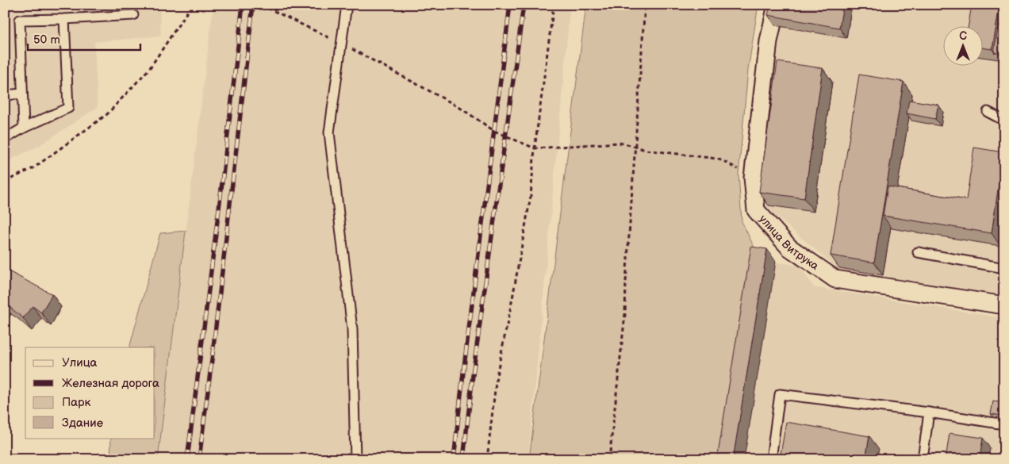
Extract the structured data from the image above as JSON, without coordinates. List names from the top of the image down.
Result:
{
  "streets": {
    "street": ["улица Витрука"]
  },
  "legend": [
    "Улица",
    "Железная дорога",
    "Парк",
    "Здание"
  ],
  "scale_bar": "50 m",
  "north": "top"
}
